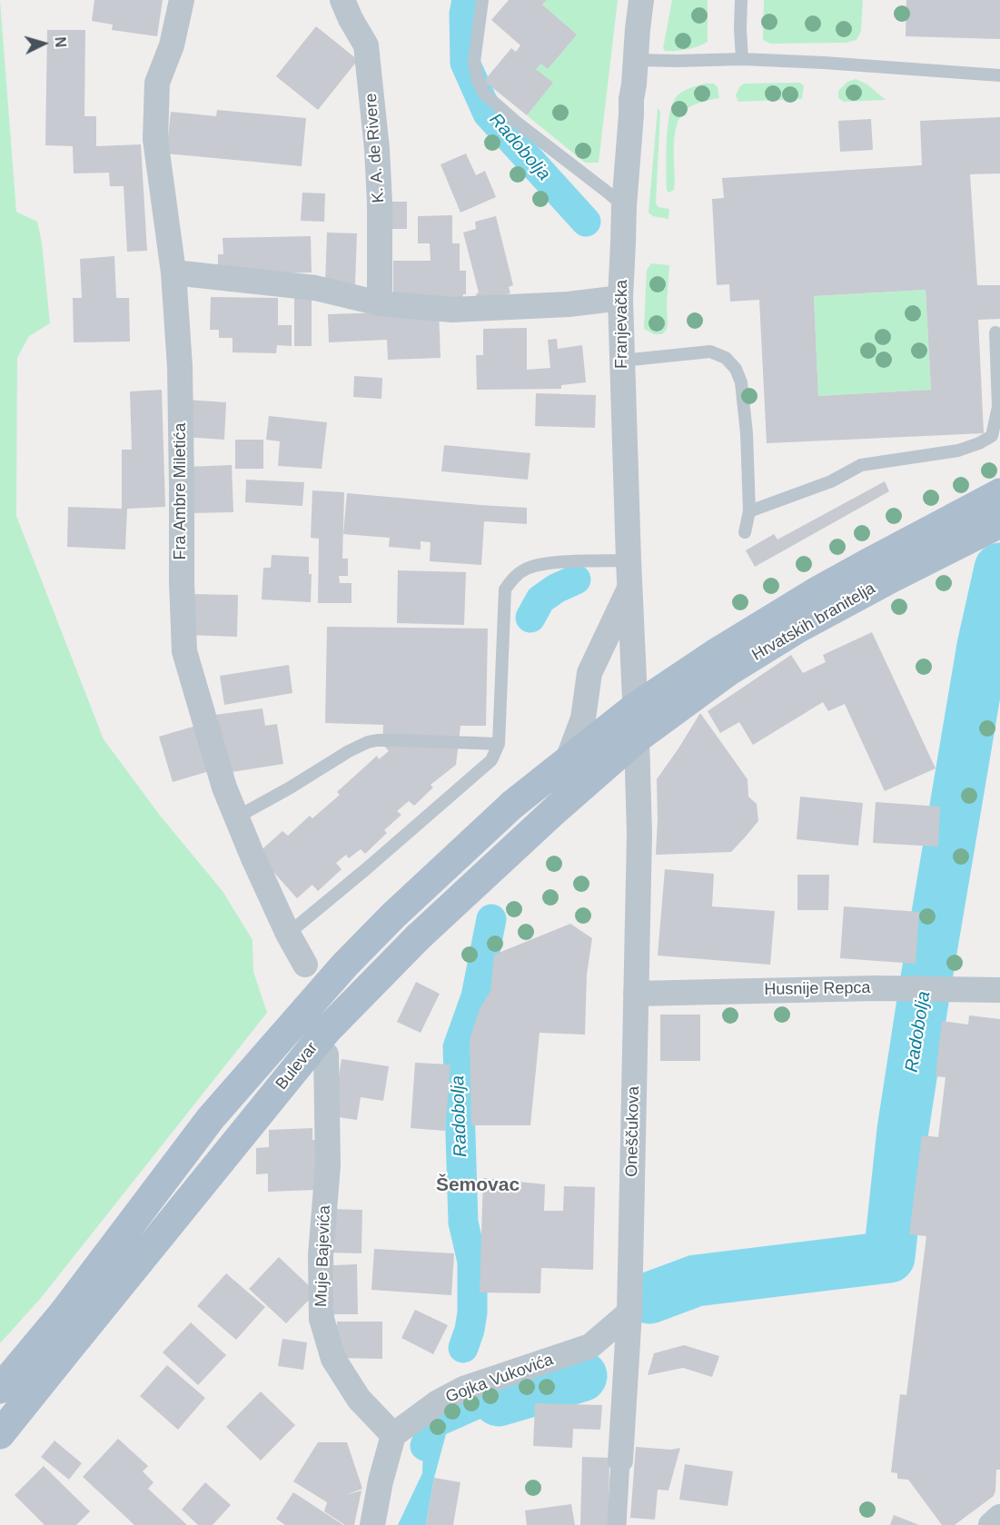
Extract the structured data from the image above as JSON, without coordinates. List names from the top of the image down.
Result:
{
  "streets": {
    "main road": ["Hrvatskih branitelja", "Bulevar"],
    "street": [
      "K. A. de Rivere",
      "Franjevačka",
      "Fra Ambre Miletića",
      "Husnije Repca",
      "Oneščukova",
      "Muje Bajevića",
      "Gojka Vukovića"
    ]
  },
  "crossings": [
    ["Franjevačka", "Hrvatskih branitelja"],
    ["Franjevačka", "Bulevar"],
    ["Franjevačka", "Oneščukova"],
    ["Hrvatskih branitelja", "Bulevar"],
    ["Hrvatskih branitelja", "Oneščukova"],
    ["Husnije Repca", "Oneščukova"],
    ["Bulevar", "Oneščukova"],
    ["Oneščukova", "Gojka Vukovića"],
    ["Muje Bajevića", "Gojka Vukovića"]
  ],
  "districts": ["Šemovac"],
  "water": ["Radobolja"],
  "north": "right"
}
